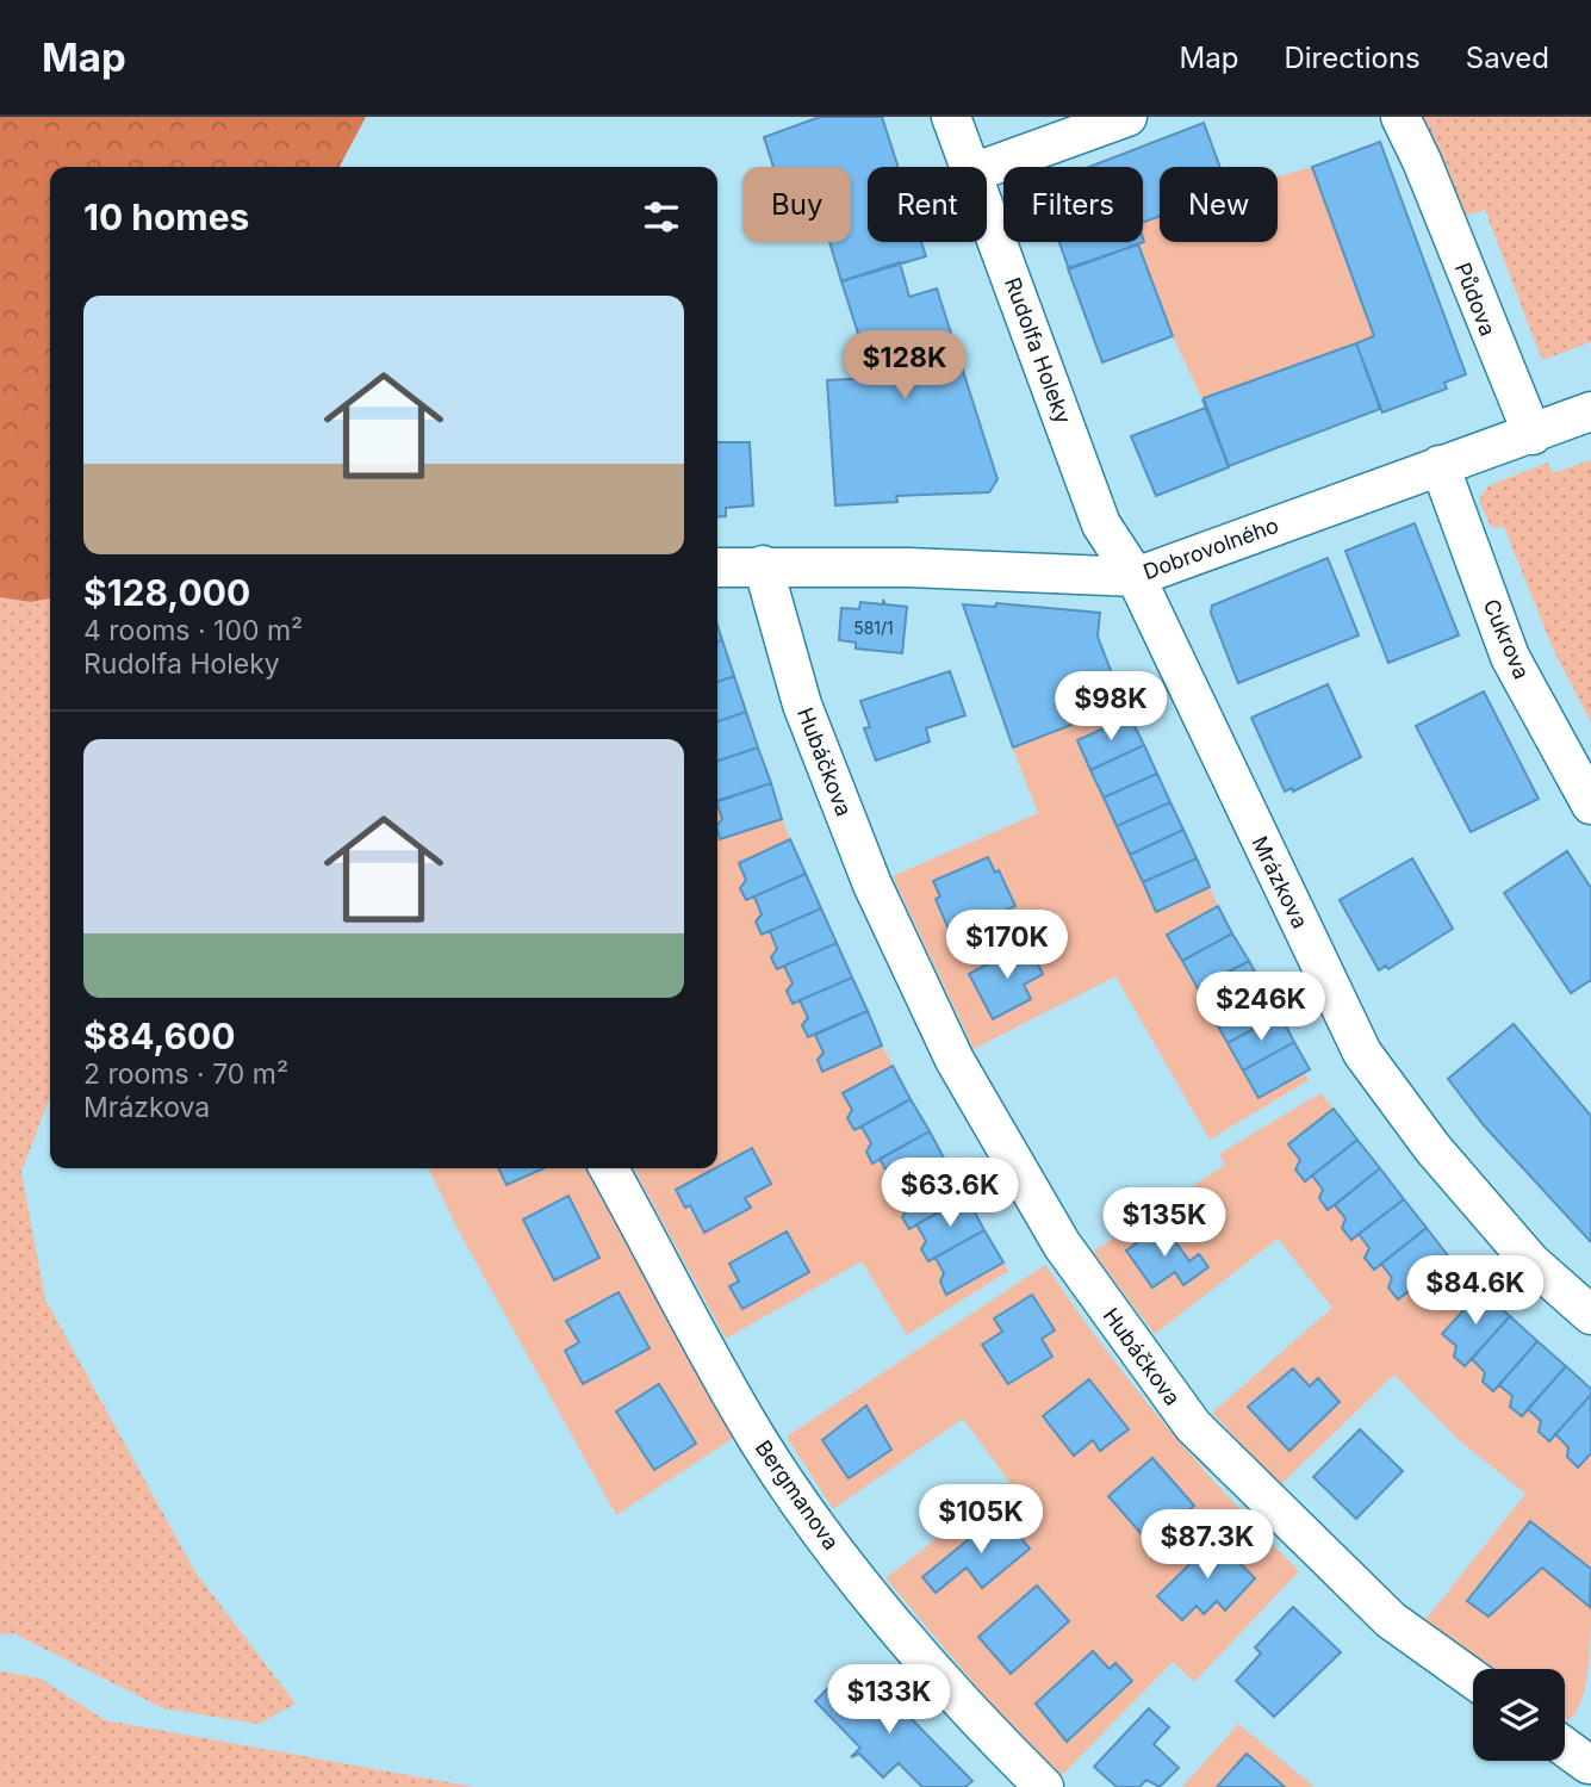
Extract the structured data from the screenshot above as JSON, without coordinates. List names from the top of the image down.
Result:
{
  "streets": {
    "street": [
      "Půdova",
      "Rudolfa Holeky",
      "Dobrovolného",
      "Cukrova",
      "Hubáčkova",
      "Mrázkova",
      "Bergmanova"
    ]
  },
  "crossings": [
    ["Půdova", "Dobrovolného"],
    ["Rudolfa Holeky", "Dobrovolného"],
    ["Rudolfa Holeky", "Mrázkova"],
    ["Dobrovolného", "Cukrova"],
    ["Dobrovolného", "Hubáčkova"],
    ["Dobrovolného", "Mrázkova"]
  ],
  "house_numbers": ["581/1"],
  "page": {
    "header": "Map",
    "nav": ["Map", "Directions", "Saved"],
    "chip": [
      "Buy",
      "Rent",
      "Filters",
      "New"
    ],
    "heading": "10 homes",
    "list": [
      {
        "name": "$128,000",
        "note": "4 rooms · 100 m² · Rudolfa Holeky"
      },
      {
        "name": "$84,600",
        "note": "2 rooms · 70 m² · Mrázkova"
      }
    ],
    "price": [
      "$128K",
      "$98K",
      "$170K",
      "$246K",
      "$63.6K",
      "$135K",
      "$84.6K",
      "$105K",
      "$87.3K",
      "$133K"
    ]
  }
}
